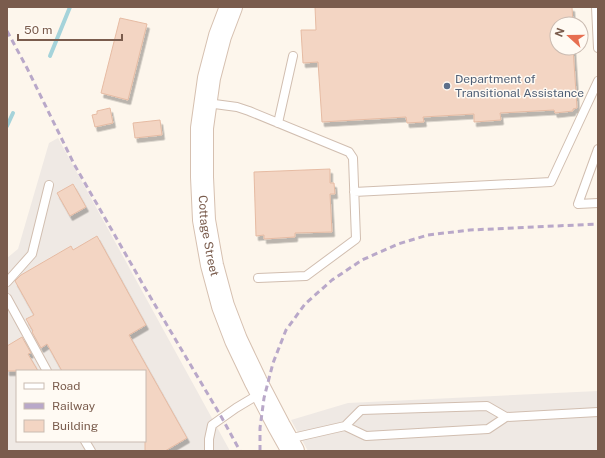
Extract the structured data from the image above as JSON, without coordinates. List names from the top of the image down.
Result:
{
  "streets": {
    "main road": ["Cottage Street"]
  },
  "places": ["Department of Transitional Assistance"],
  "legend": ["Road", "Railway", "Building"],
  "scale_bar": "50 m",
  "north": "left"
}
